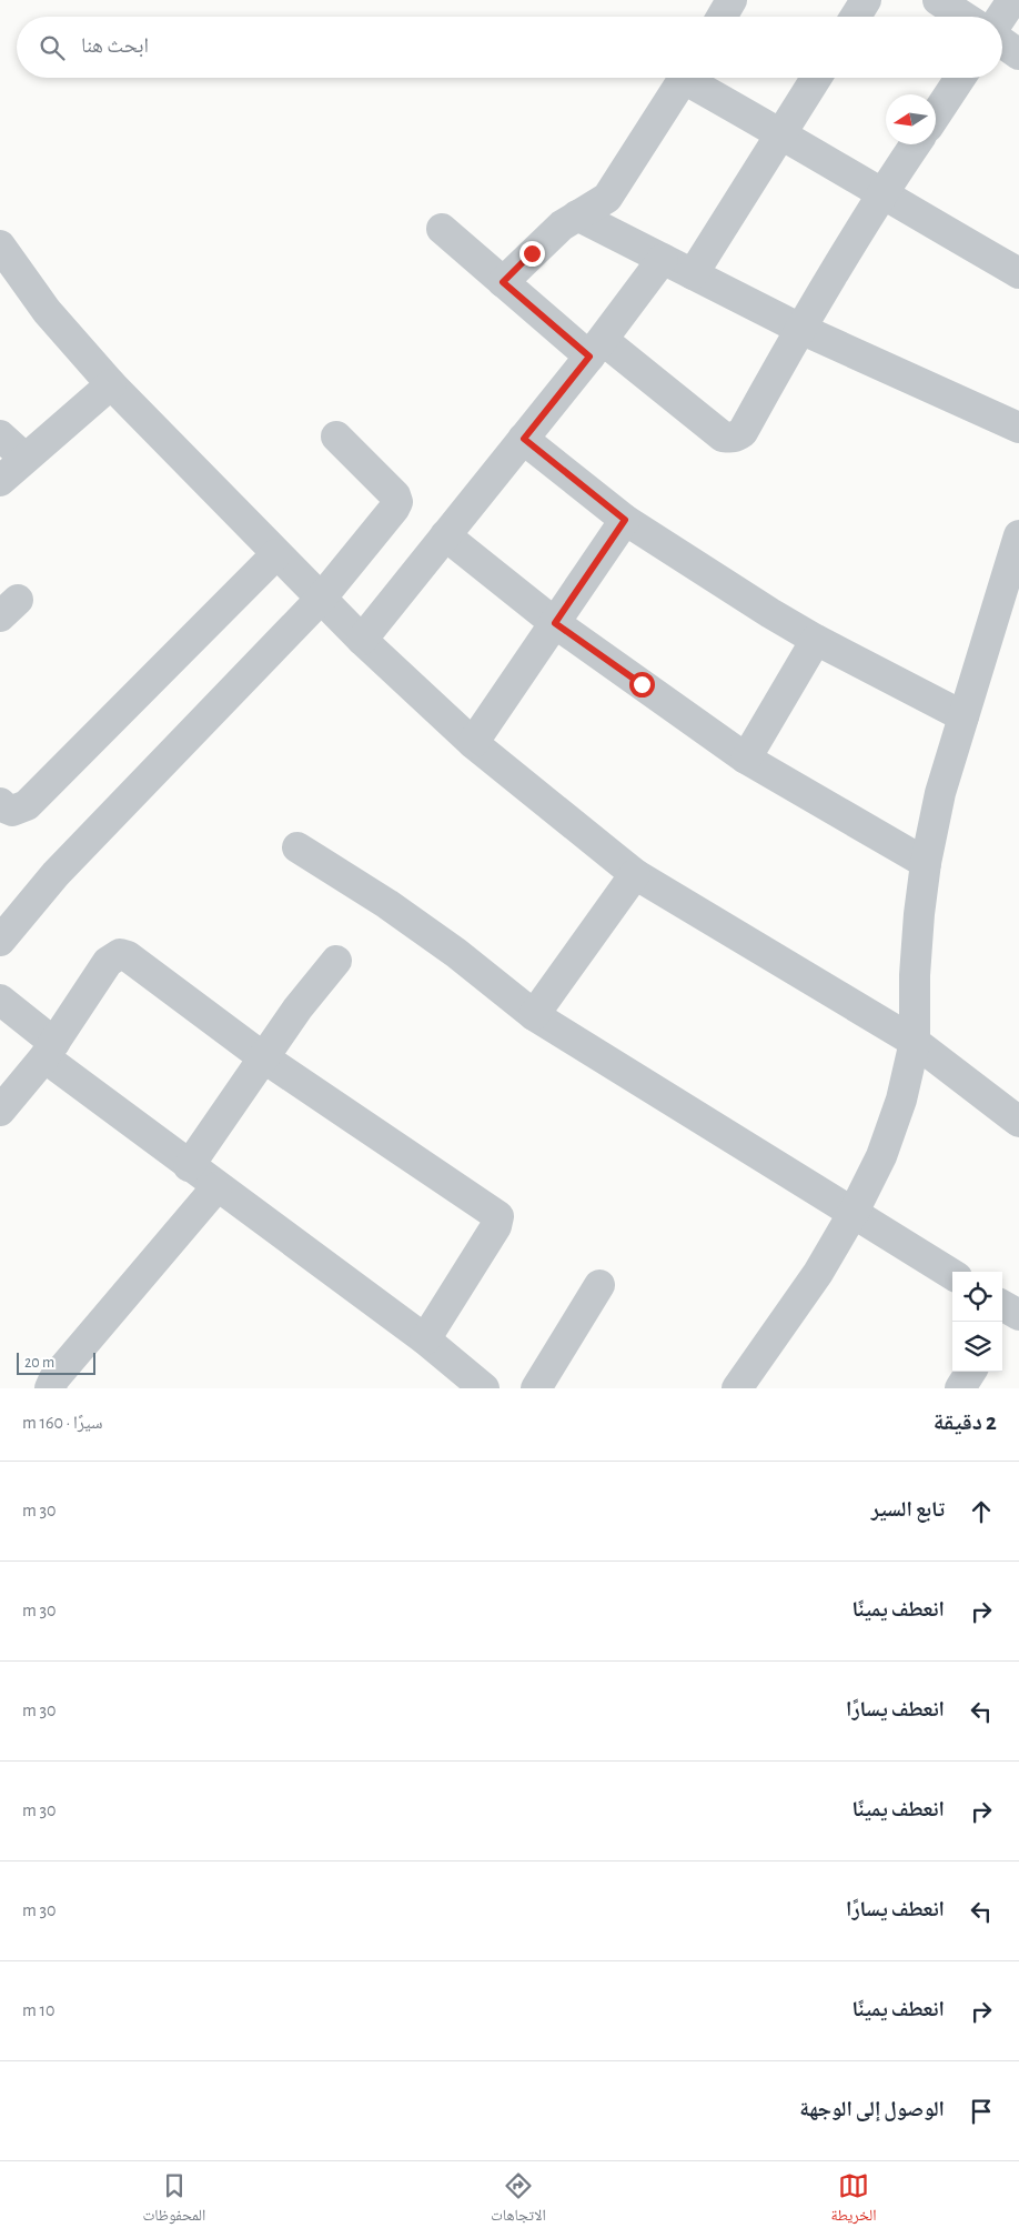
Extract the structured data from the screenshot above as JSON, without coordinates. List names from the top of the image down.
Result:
{
  "scale_bar": "20 m",
  "north": "left",
  "page": {
    "search": "ابحث هنا",
    "scale": "20 m",
    "heading": ["2 دقيقة", "سيرًا · 160 m"],
    "list": [
      ["تابع السير", "30 m"],
      ["انعطف يمينًا", "30 m"],
      ["انعطف يسارًا", "30 m"],
      ["انعطف يمينًا", "30 m"],
      ["انعطف يسارًا", "30 m"],
      ["انعطف يمينًا", "10 m"],
      "الوصول إلى الوجهة"
    ],
    "nav": ["الخريطة", "الاتجاهات", "المحفوظات"]
  }
}
